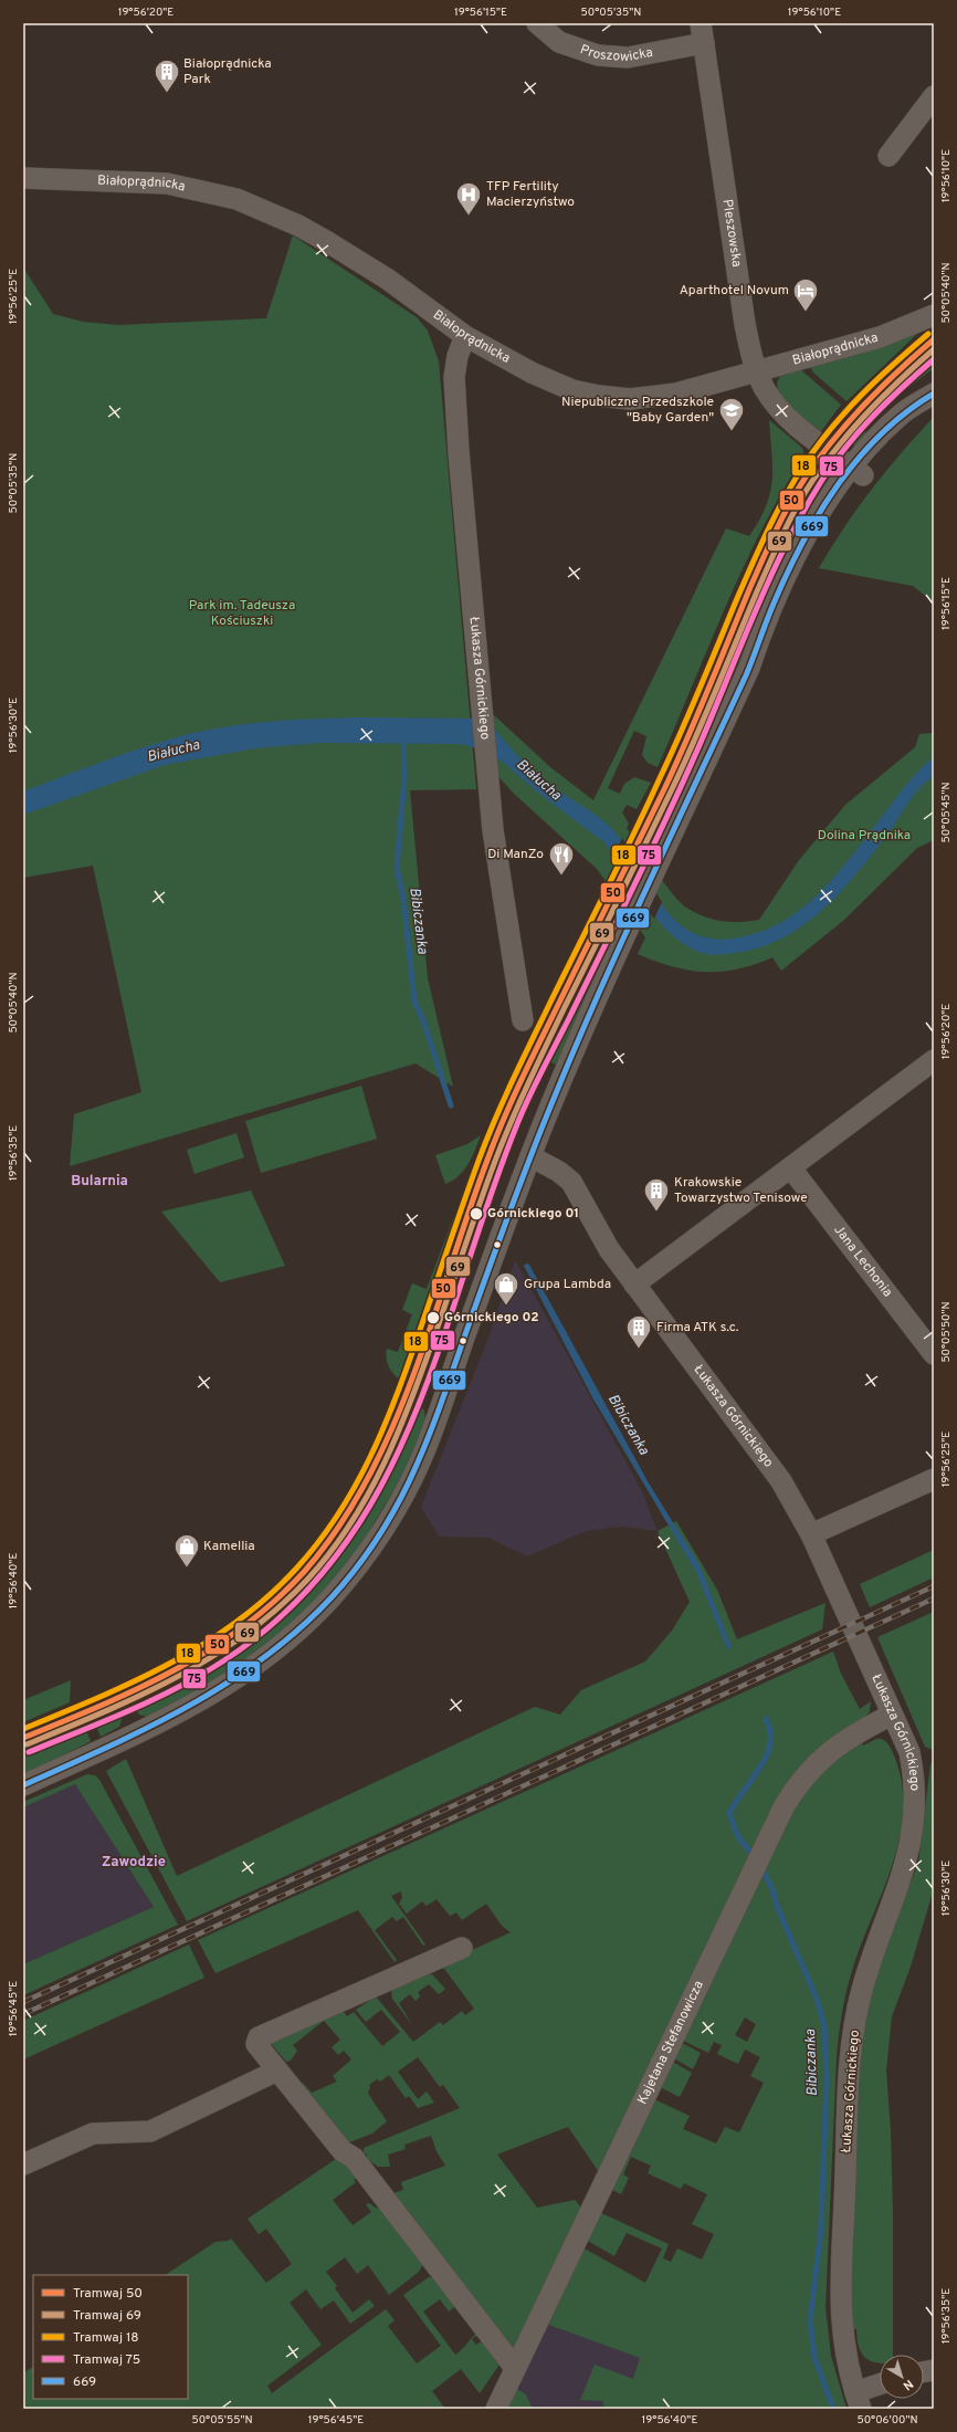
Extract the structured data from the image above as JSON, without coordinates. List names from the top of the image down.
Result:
{
  "streets": {
    "street": [
      "Proszowicka",
      "Białoprądnicka",
      "Pleszowska",
      "Łukasza Górnickiego",
      "Jana Lechonia",
      "Kajetana Stefanowicza"
    ]
  },
  "crossings": [
    ["Proszowicka", "Pleszowska"],
    ["Białoprądnicka", "Pleszowska"],
    ["Białoprądnicka", "Łukasza Górnickiego"],
    ["Łukasza Górnickiego", "Kajetana Stefanowicza"]
  ],
  "districts": ["Bularnia", "Zawodzie"],
  "water": ["Białucha", "Bibiczanka"],
  "parks": ["Park im. Tadeusza Kościuszki", "Dolina Prądnika"],
  "places": {
    "building": ["Białoprądnicka Park", "Krakowskie Towarzystwo Tenisowe", "Firma ATK s.c."],
    "hospital": ["TFP Fertility Macierzyństwo"],
    "hotel": ["Aparthotel Novum"],
    "school or university": ["Niepubliczne Przedszkole \"Baby Garden\""],
    "restaurant": ["Di ManZo"],
    "other": ["Górnickiego 01", "Górnickiego 02"],
    "shop": ["Grupa Lambda", "Kamellia"]
  },
  "lines": [
    "tram line 18",
    "tram line 50",
    "tram line 69",
    "tram line 75",
    "transit line 669"
  ],
  "legend": [
    "Tramwaj 50",
    "Tramwaj 69",
    "Tramwaj 18",
    "Tramwaj 75",
    "669"
  ],
  "north": "bottom right",
  "coordinates": [
    "19°56'20\"E",
    "19°56'15\"E",
    "50°05'35\"N",
    "19°56'10\"E",
    "50°05'40\"N",
    "19°56'25\"E",
    "19°56'30\"E",
    "50°05'45\"N",
    "19°56'35\"E",
    "50°05'50\"N",
    "19°56'40\"E",
    "19°56'45\"E",
    "50°05'55\"N",
    "50°06'00\"N"
  ]
}
